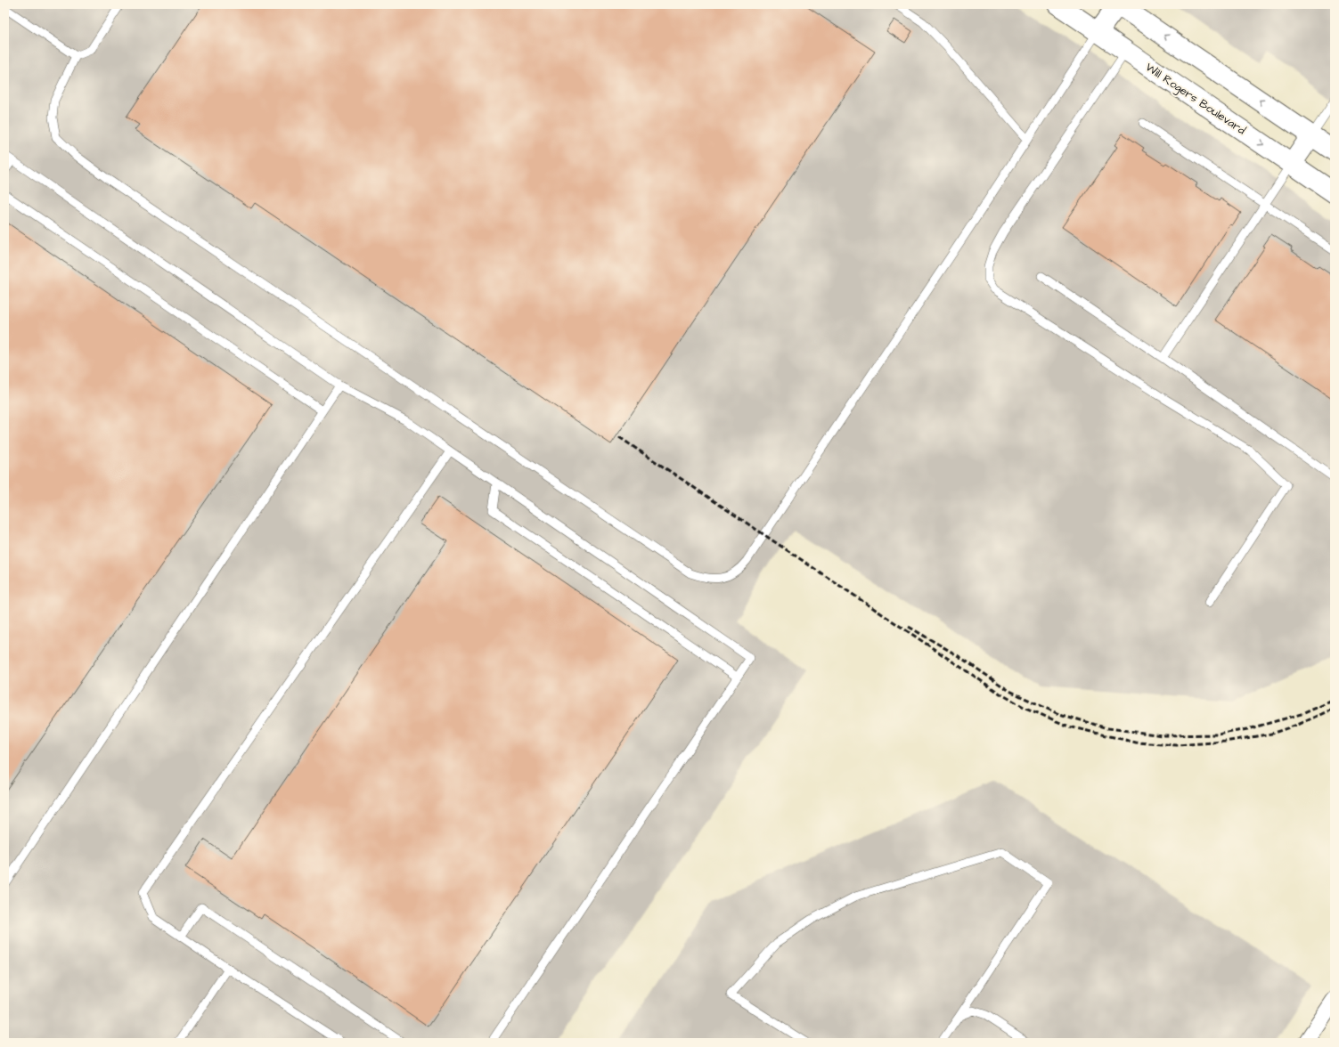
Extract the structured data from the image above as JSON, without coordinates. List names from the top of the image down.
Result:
{
  "streets": {
    "main road": ["Will Rogers Boulevard"]
  }
}
